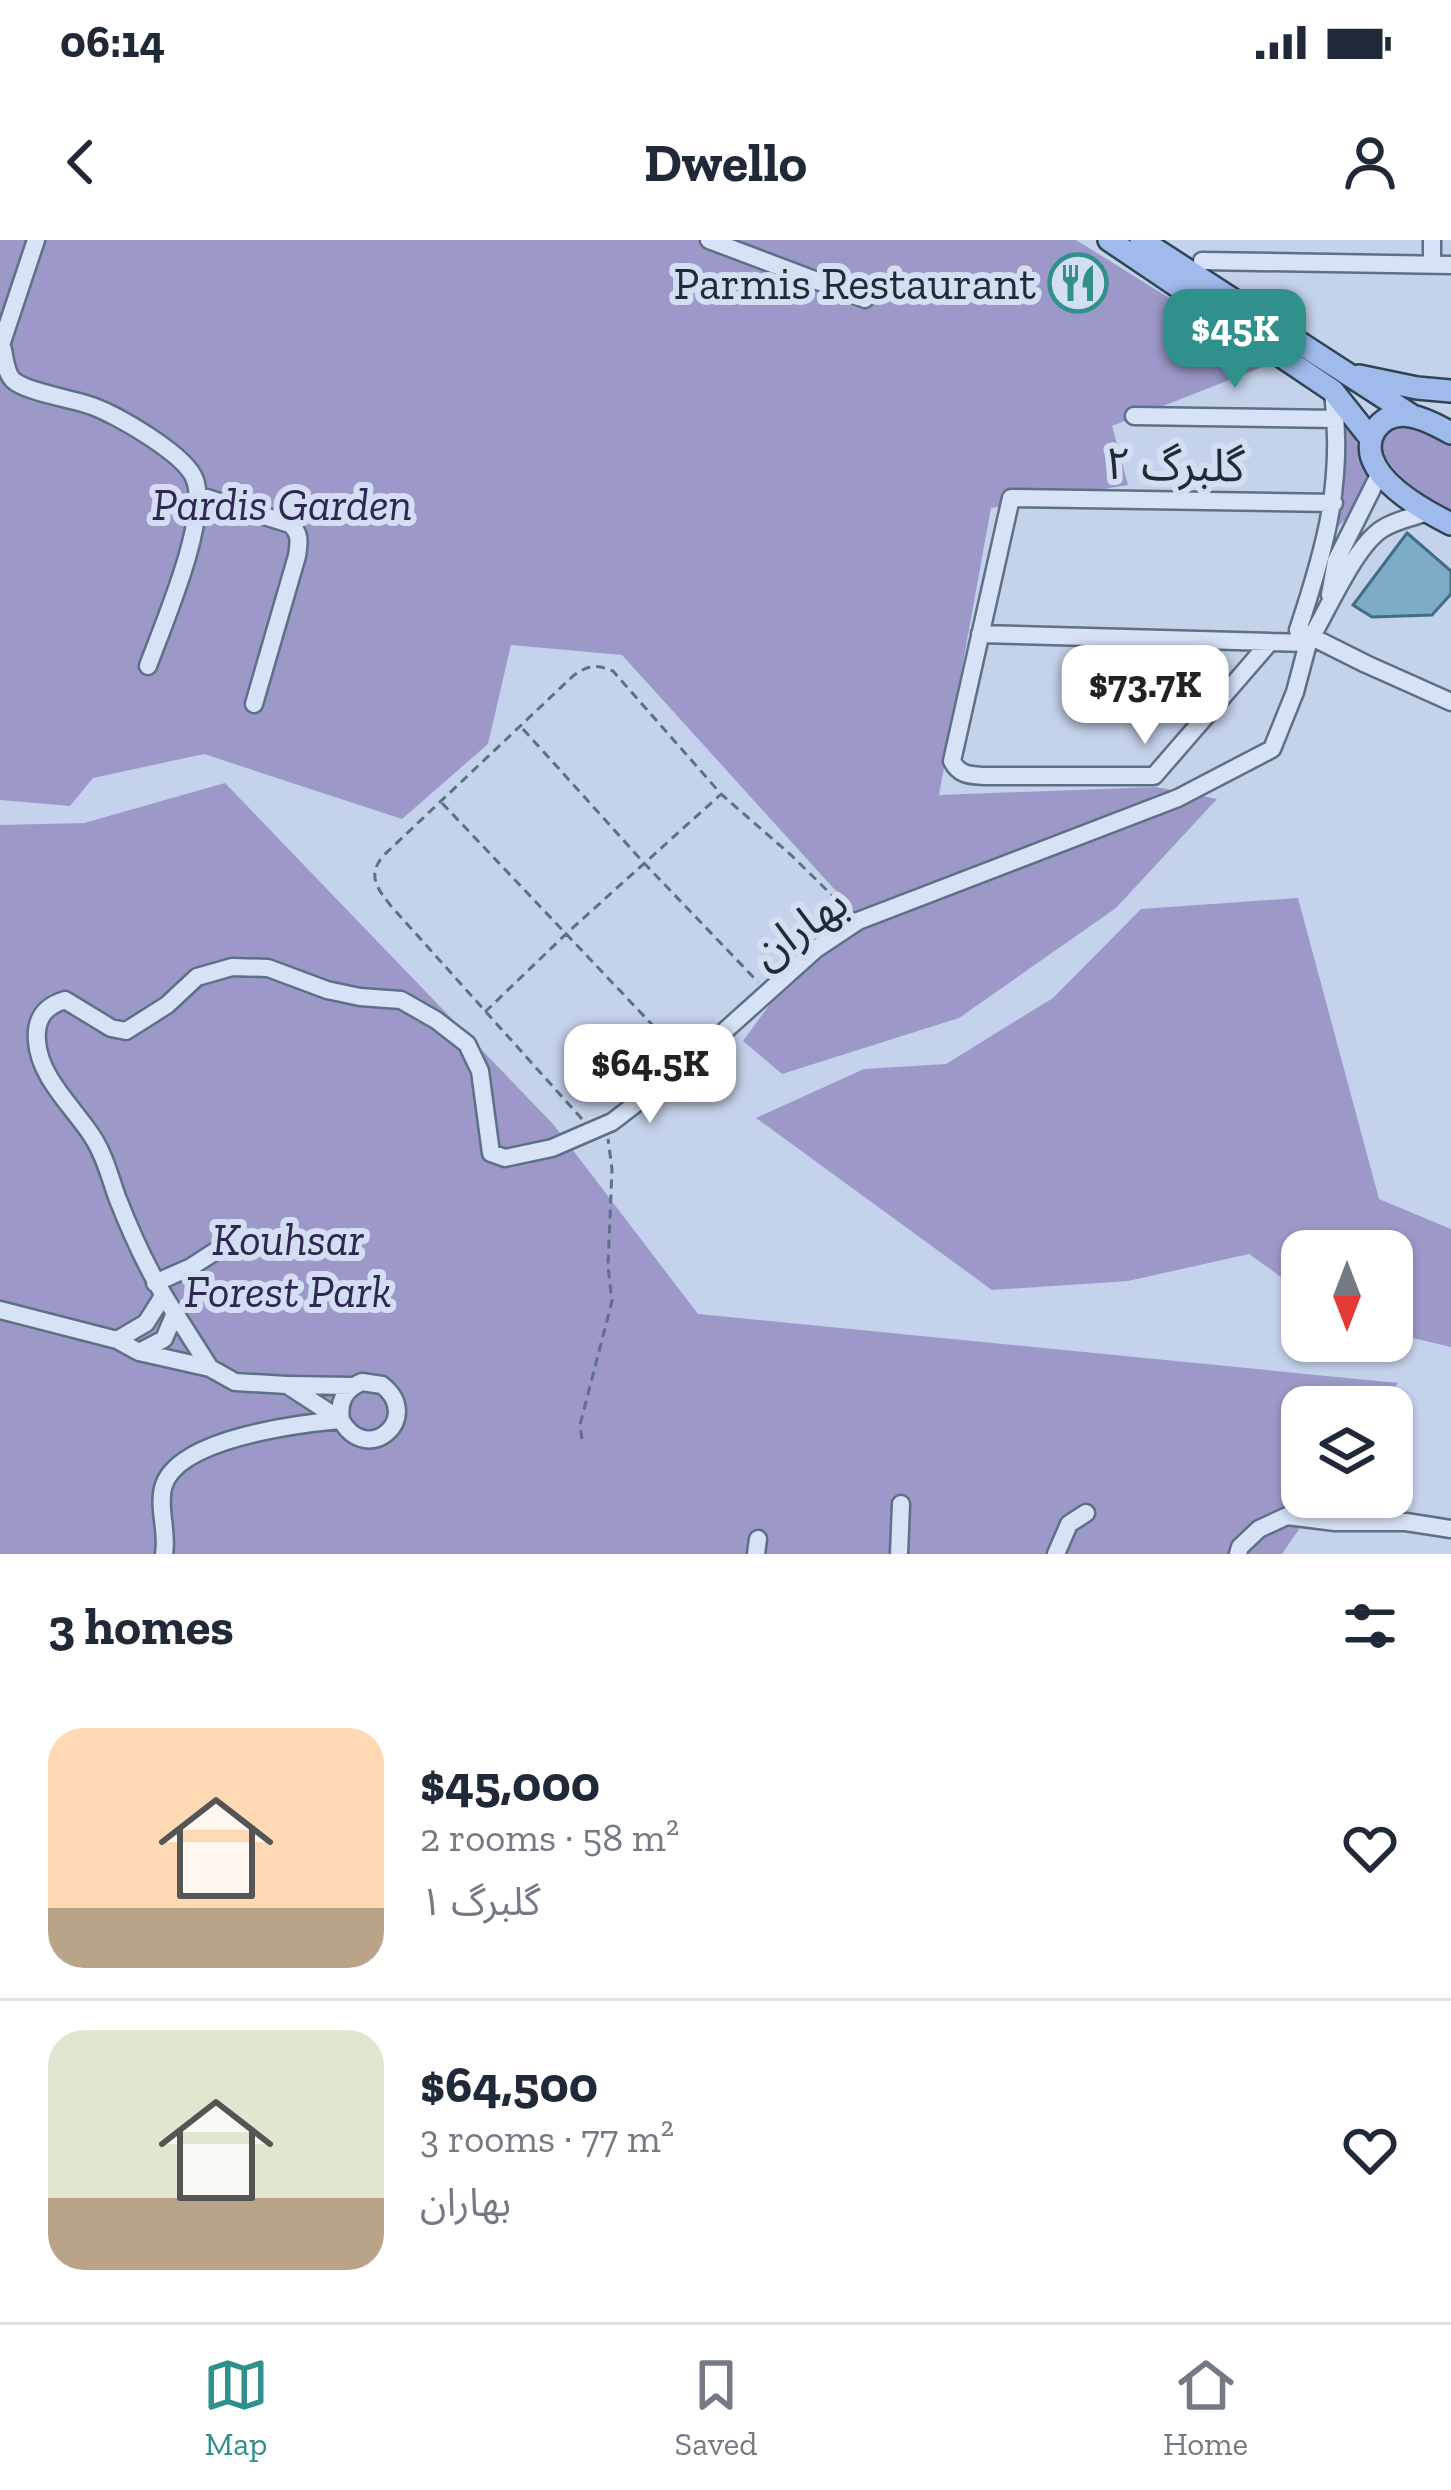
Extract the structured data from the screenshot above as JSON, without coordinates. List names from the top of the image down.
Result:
{
  "streets": {
    "street": ["گلبرگ ۲", "بهاران"]
  },
  "crossings": [
    ["گلبرگ ۲", "بهاران"]
  ],
  "parks": ["Pardis Garden", "Kouhsar Forest Park"],
  "places": {
    "restaurant": ["Parmis Restaurant"]
  },
  "north": "bottom",
  "page": {
    "status": "06:14",
    "header": "Dwello",
    "price": ["$45K", "$73.7K", "$64.5K"],
    "heading": "3 homes",
    "list": [
      {
        "name": "$45,000",
        "note": "2 rooms · 58 m² · گلبرگ ۱"
      },
      {
        "name": "$64,500",
        "note": "3 rooms · 77 m² · بهاران"
      }
    ],
    "tabs": ["Map", "Saved", "Home"]
  }
}
